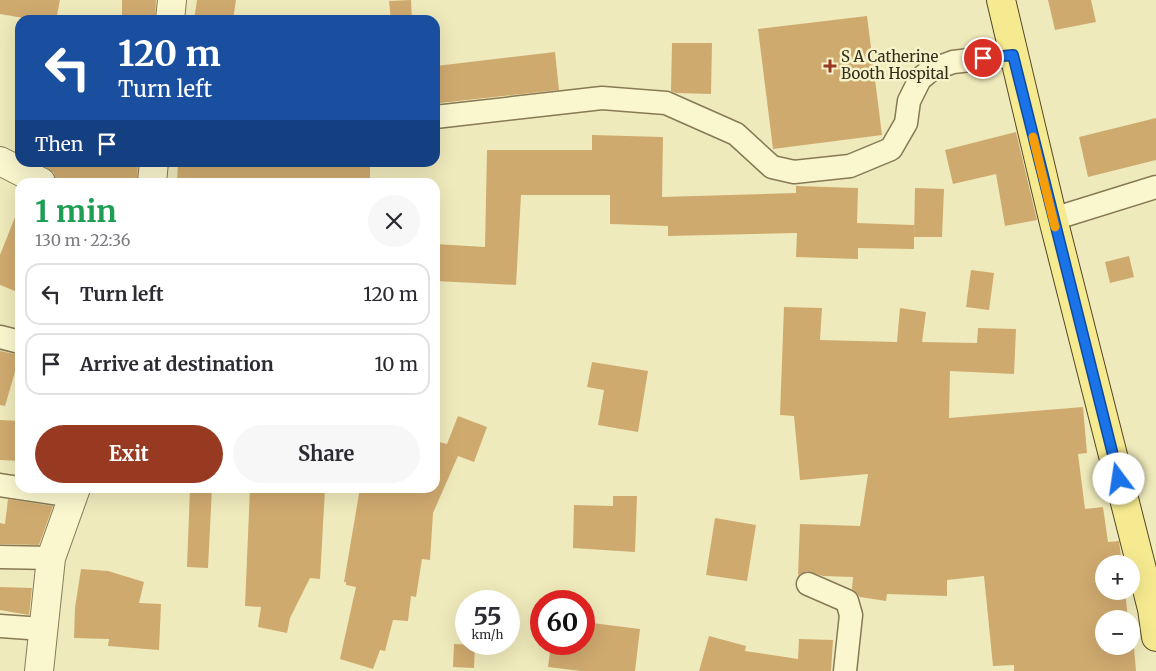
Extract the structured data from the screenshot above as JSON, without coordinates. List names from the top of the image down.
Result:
{
  "places": {
    "health": ["S A Catherine Booth Hospital"]
  },
  "page": {
    "turn": ["120 m", "Turn left"],
    "then": "Then",
    "heading": ["1 min", "130 m · 22:36"],
    "list": [
      {
        "name": "Turn left",
        "value": "120 m"
      },
      {
        "name": "Arrive at destination",
        "value": "10 m"
      }
    ],
    "buttons": ["Exit", "Share"],
    "map_buttons": ["+", "−"],
    "speed": "55 km/h",
    "limit": "60"
  }
}
